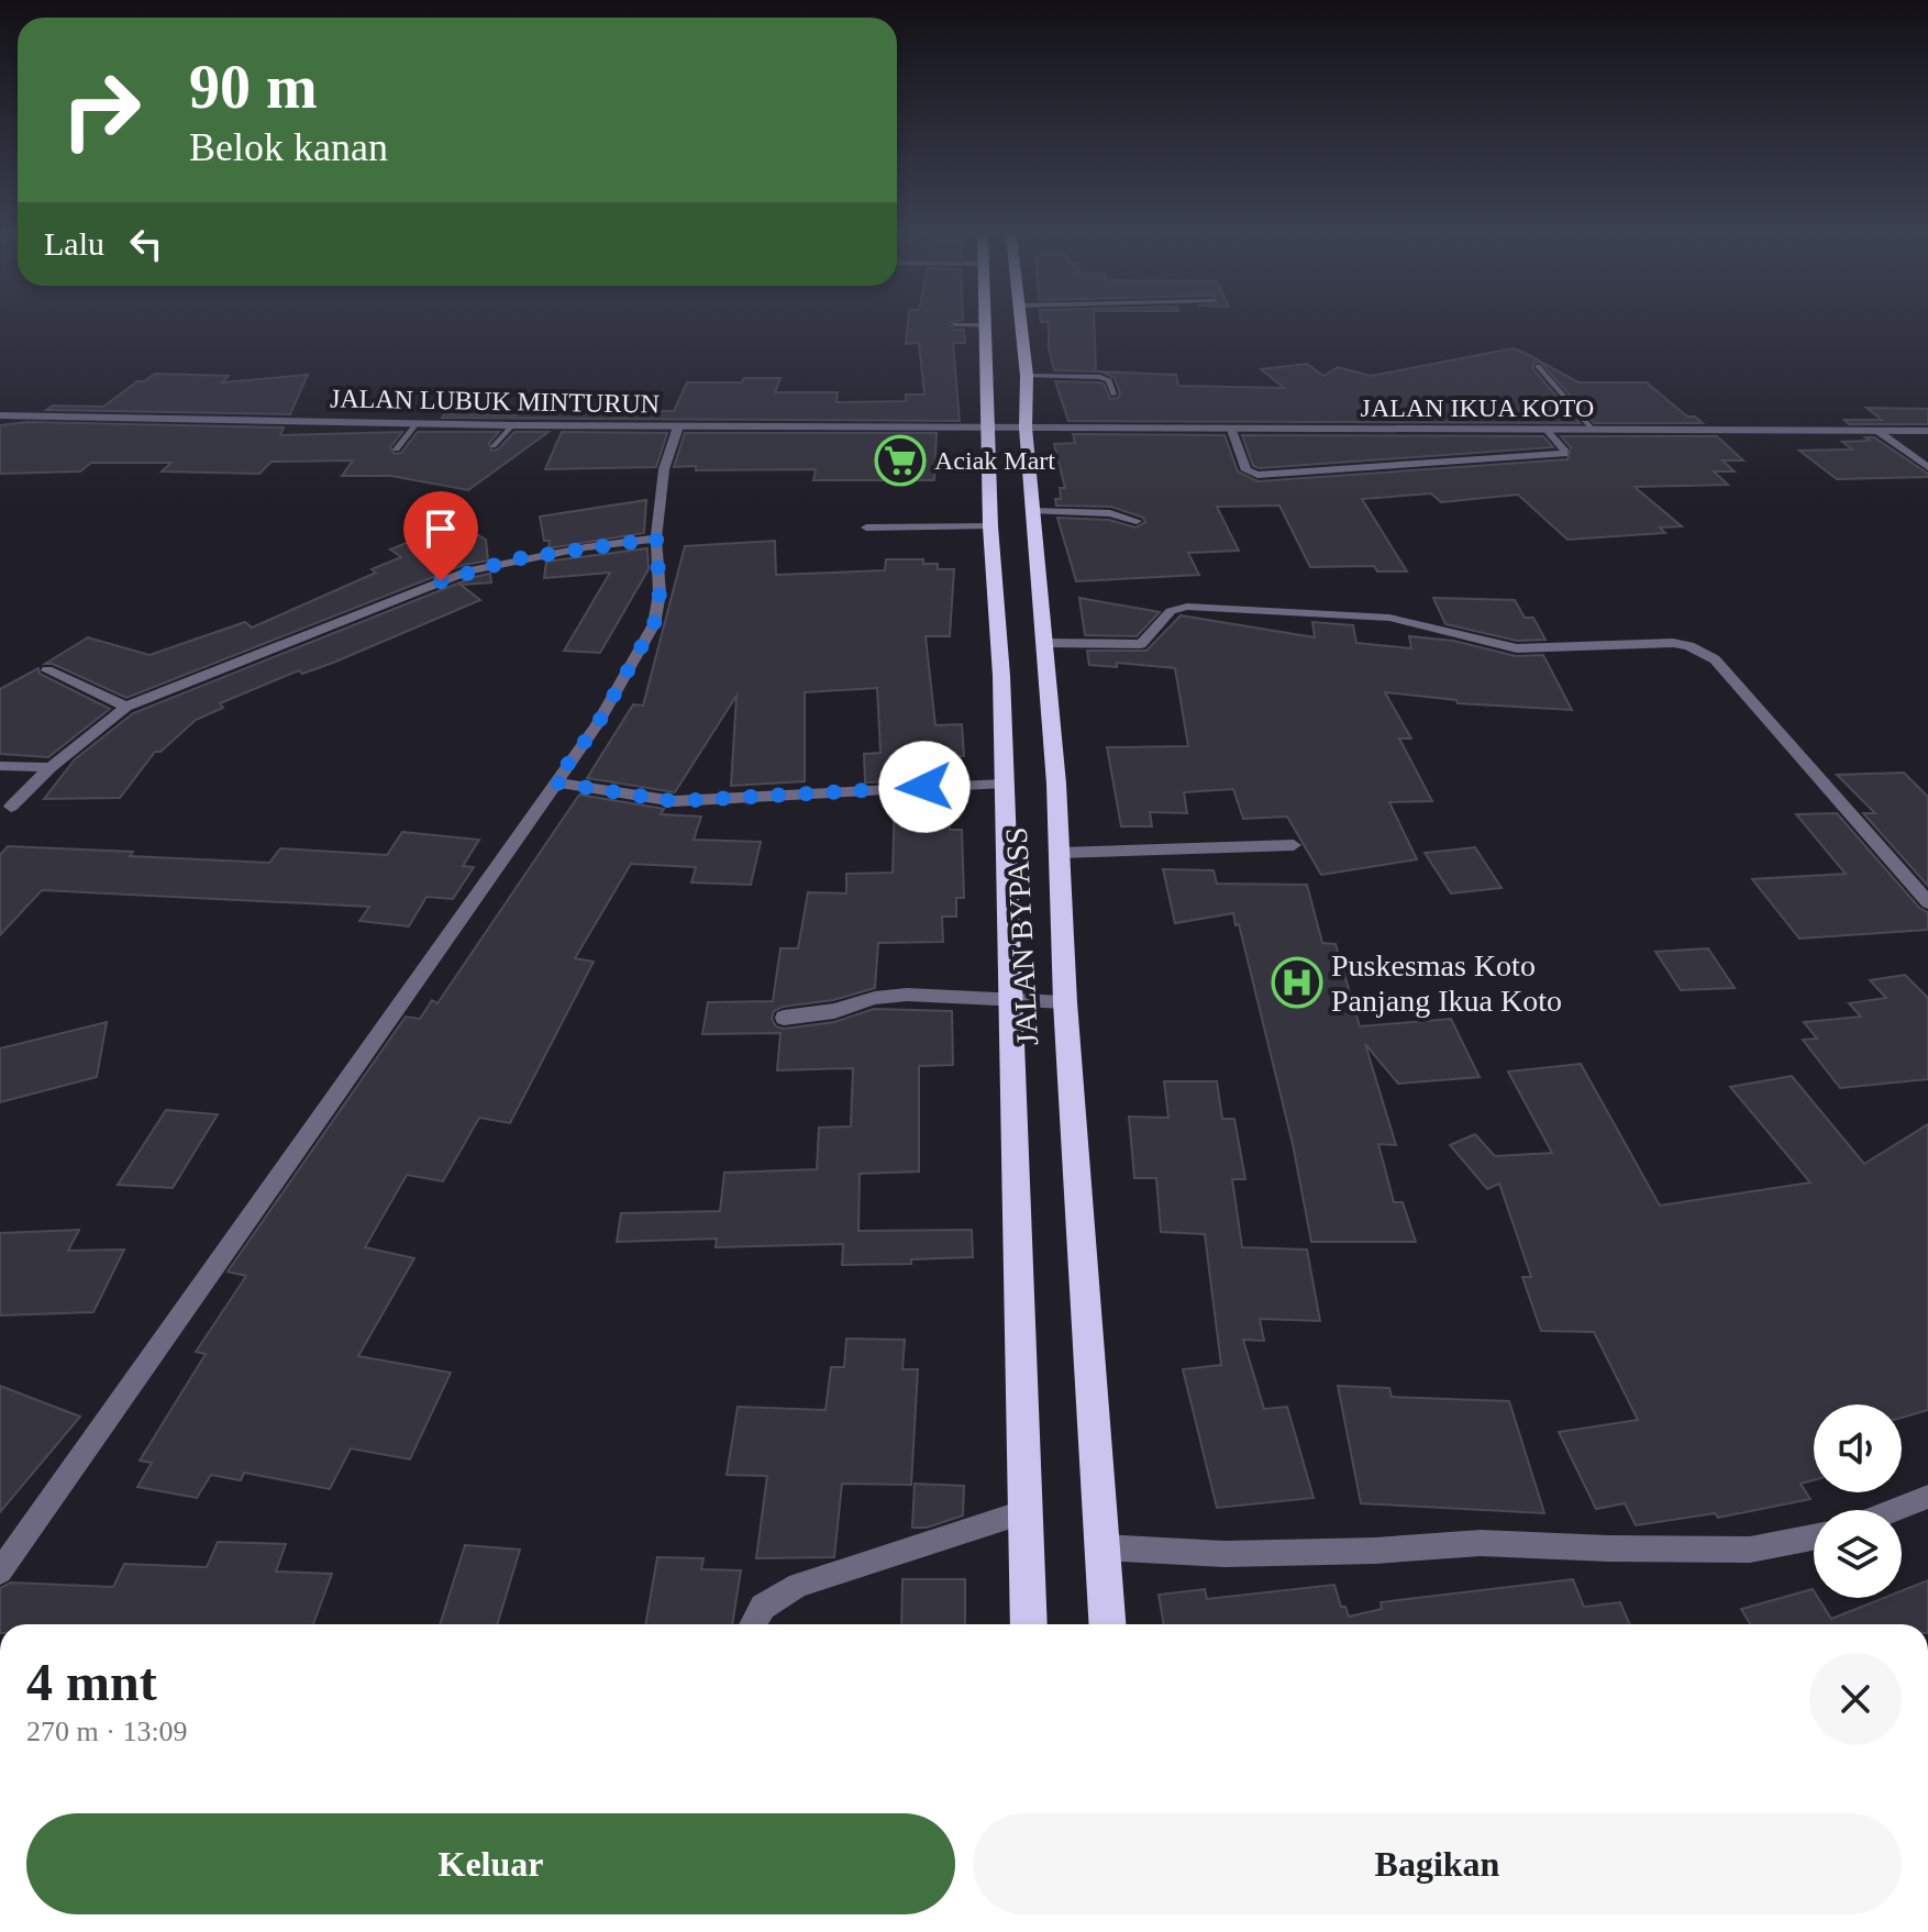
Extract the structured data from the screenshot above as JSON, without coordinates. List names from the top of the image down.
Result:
{
  "streets": {
    "highway": ["JALAN BYPASS"],
    "street": ["JALAN LUBUK MINTURUN", "JALAN IKUA KOTO"]
  },
  "crossings": [
    ["JALAN LUBUK MINTURUN", "JALAN IKUA KOTO"],
    ["JALAN LUBUK MINTURUN", "JALAN BYPASS"],
    ["JALAN IKUA KOTO", "JALAN BYPASS"]
  ],
  "places": {
    "supermarket": ["Aciak Mart"],
    "hospital": ["Puskesmas Koto Panjang Ikua Koto"]
  },
  "page": {
    "turn": ["90 m", "Belok kanan"],
    "then": "Lalu",
    "heading": ["4 mnt", "270 m · 13:09"],
    "buttons": ["Keluar", "Bagikan"]
  }
}
